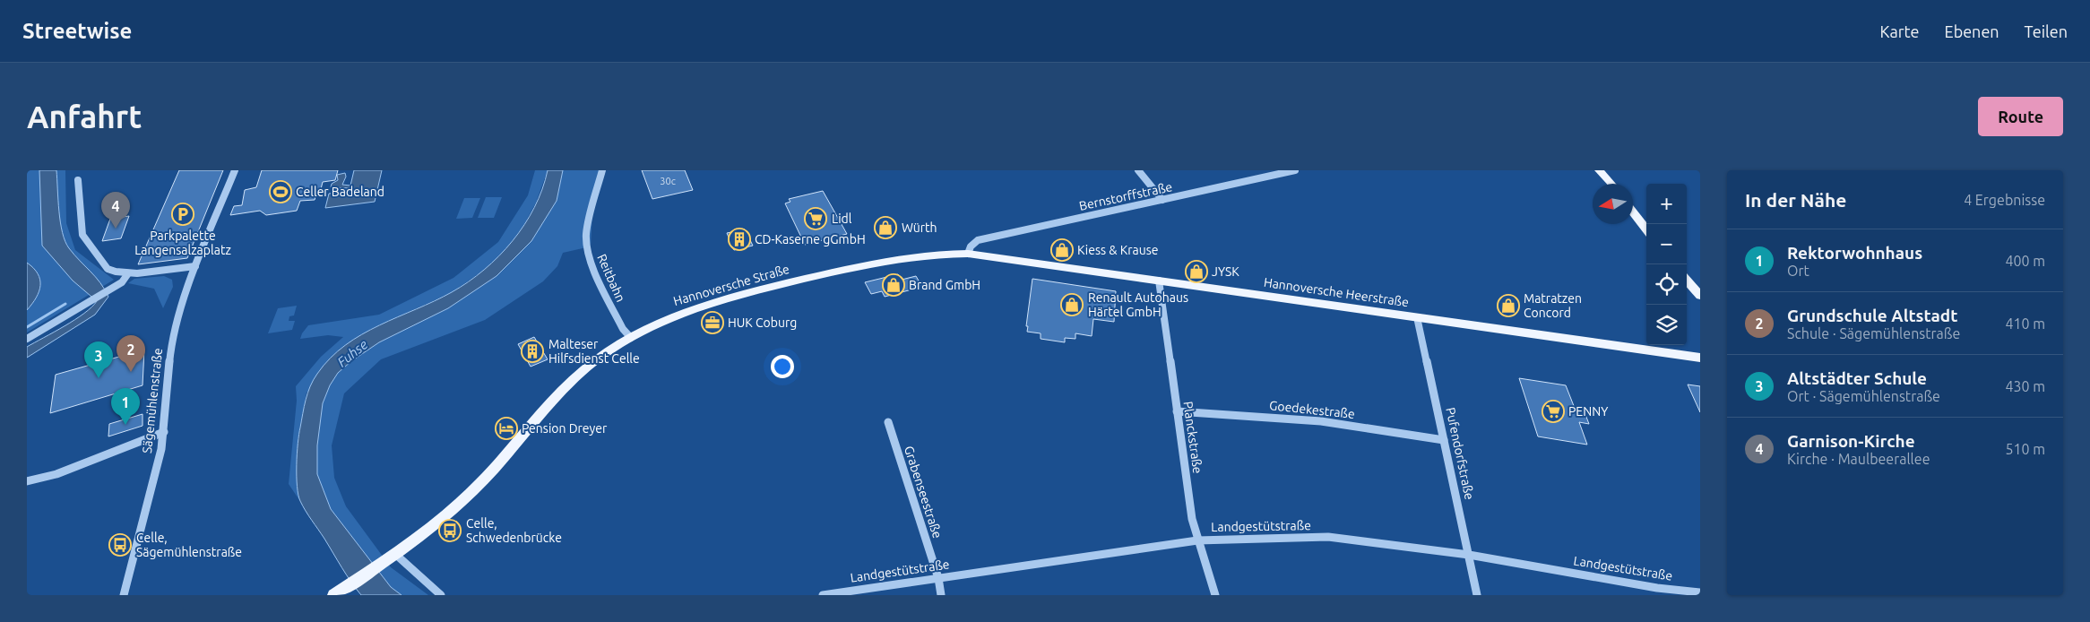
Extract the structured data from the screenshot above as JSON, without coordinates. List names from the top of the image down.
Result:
{
  "streets": {
    "main road": ["Hannoversche Straße", "Hannoversche Heerstraße"],
    "street": [
      "Bernstorffstraße",
      "Reitbahn",
      "Sägemühlenstraße",
      "Goedekestraße",
      "Planckstraße",
      "Pufendorfstraße",
      "Grabenseestraße",
      "Landgestütstraße"
    ]
  },
  "crossings": [
    ["Bernstorffstraße", "Hannoversche Straße"],
    ["Bernstorffstraße", "Hannoversche Heerstraße"],
    ["Reitbahn", "Hannoversche Straße"],
    ["Hannoversche Straße", "Hannoversche Heerstraße"],
    ["Hannoversche Heerstraße", "Planckstraße"],
    ["Hannoversche Heerstraße", "Pufendorfstraße"],
    ["Goedekestraße", "Planckstraße"],
    ["Goedekestraße", "Pufendorfstraße"],
    ["Planckstraße", "Landgestütstraße"],
    ["Pufendorfstraße", "Landgestütstraße"],
    ["Grabenseestraße", "Landgestütstraße"]
  ],
  "water": ["Fuhse"],
  "places": {
    "sports": ["Celler Badeland"],
    "parking": ["Parkpalette Langensalzaplatz"],
    "supermarket": ["Lidl", "PENNY"],
    "shop": [
      "Würth",
      "Kiess & Krause",
      "JYSK",
      "Brand GmbH",
      "Renault Autohaus Härtel GmbH",
      "Matratzen Concord"
    ],
    "building": ["CD-Kaserne gGmbH", "Malteser Hilfsdienst Celle"],
    "office": ["HUK Coburg"],
    "hotel": ["Pension Dreyer"],
    "bus stop": ["Celle, Schwedenbrücke", "Celle, Sägemühlenstraße"]
  },
  "house_numbers": ["30c"],
  "north": "left",
  "page": {
    "header": "Streetwise",
    "nav": ["Karte", "Ebenen", "Teilen"],
    "buttons": "Route",
    "title": "Anfahrt",
    "heading": ["In der Nähe", "4 Ergebnisse"],
    "map_buttons": ["+", "−"],
    "pins": [
      "4",
      "2",
      "3",
      "1"
    ],
    "list": [
      {
        "mark": "1",
        "name": "Rektorwohnhaus",
        "note": "Ort",
        "value": "400 m"
      },
      {
        "mark": "2",
        "name": "Grundschule Altstadt",
        "note": "Schule · Sägemühlenstraße",
        "value": "410 m"
      },
      {
        "mark": "3",
        "name": "Altstädter Schule",
        "note": "Ort · Sägemühlenstraße",
        "value": "430 m"
      },
      {
        "mark": "4",
        "name": "Garnison-Kirche",
        "note": "Kirche · Maulbeerallee",
        "value": "510 m"
      }
    ]
  }
}
